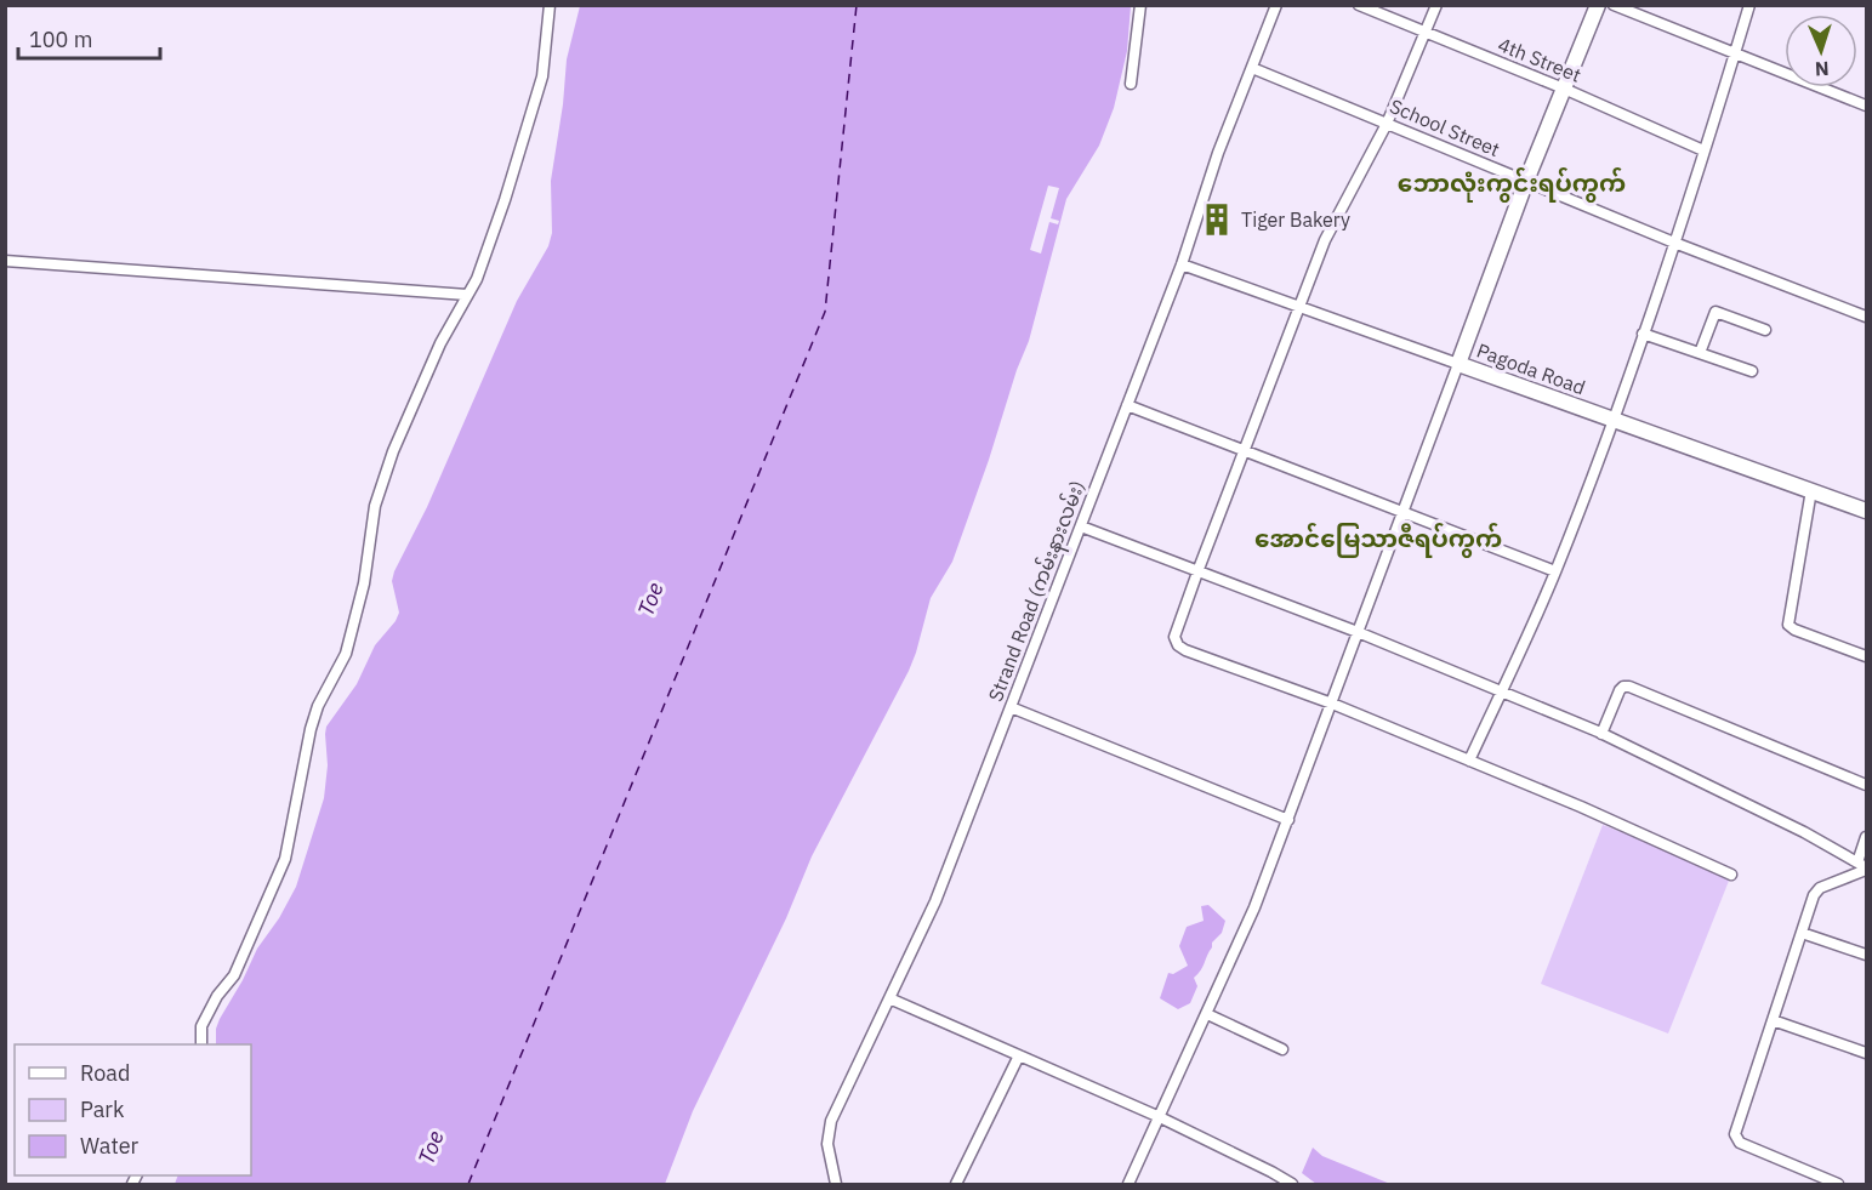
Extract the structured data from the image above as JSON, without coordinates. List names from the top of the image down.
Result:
{
  "streets": {
    "main road": ["Pagoda Road"],
    "street": ["4th Street", "School Street", "Strand Road (ကမ်းနားလမ်း)"]
  },
  "crossings": [
    ["School Street", "Strand Road (ကမ်းနားလမ်း)"],
    ["Pagoda Road", "Strand Road (ကမ်းနားလမ်း)"]
  ],
  "districts": ["ဘောလုံးကွင်းရပ်ကွက်", "အောင်မြေသာဇီရပ်ကွက်"],
  "water": ["Toe"],
  "places": {
    "building": ["Tiger Bakery"]
  },
  "legend": ["Road", "Park", "Water"],
  "scale_bar": "100 m",
  "north": "bottom"
}
